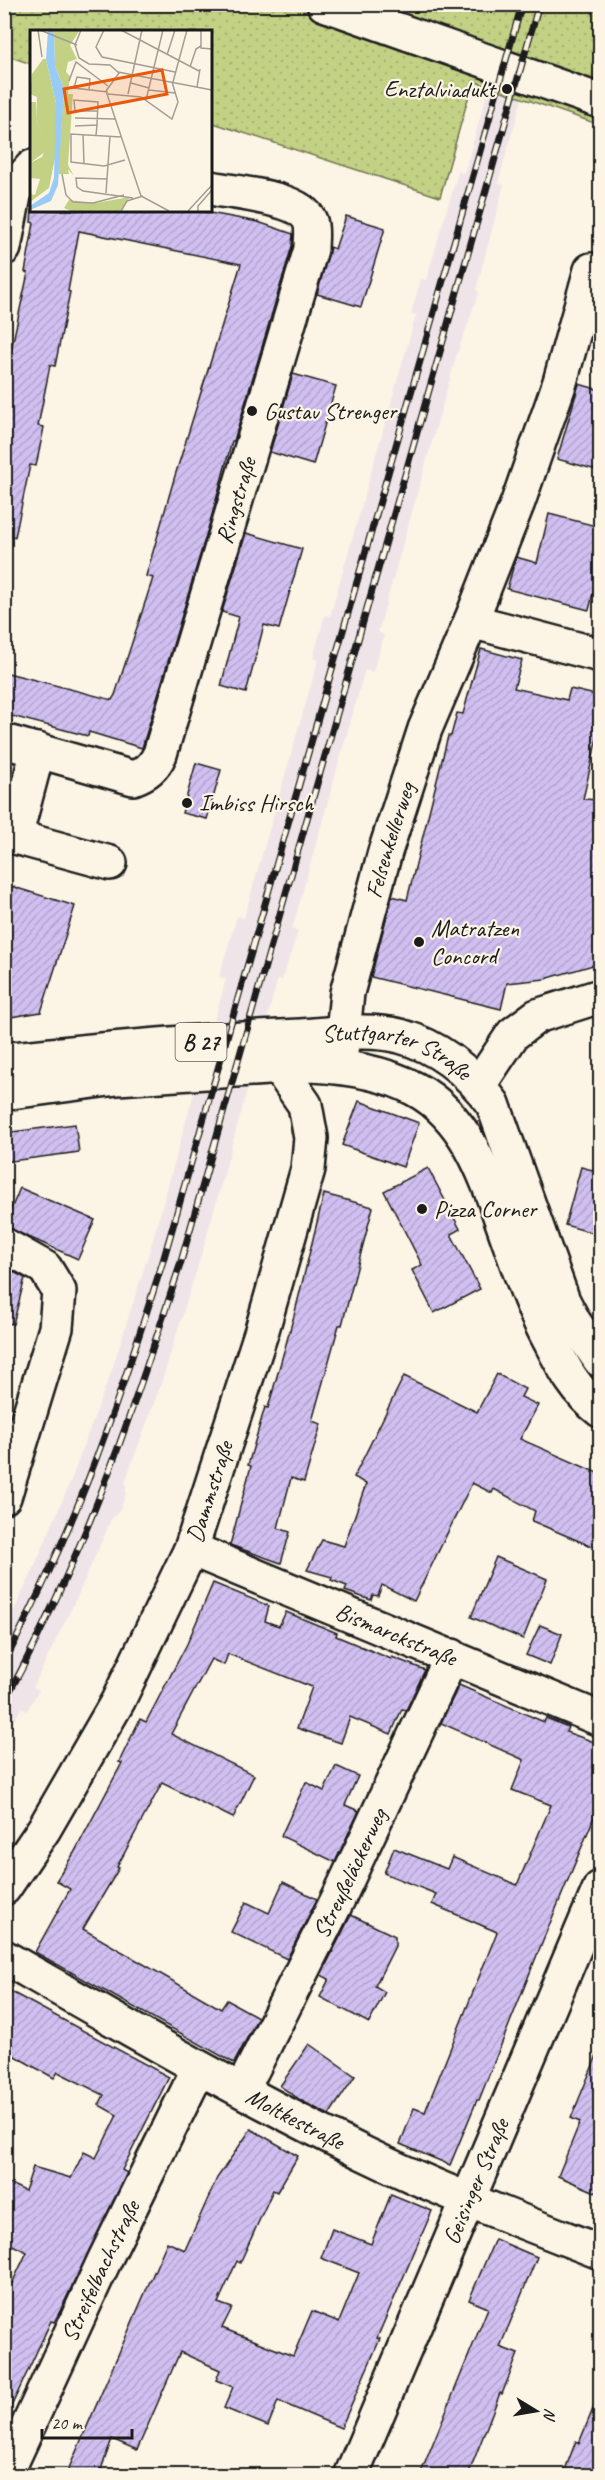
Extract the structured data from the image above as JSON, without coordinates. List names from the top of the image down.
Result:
{
  "streets": {
    "street": [
      "Ringstraße",
      "Felsenkellerweg",
      "B 27",
      "Stuttgarter Straße",
      "Dammstraße",
      "Bismarckstraße",
      "Streußeläckerweg",
      "Moltkestraße",
      "Geisinger Straße",
      "Streifelbachstraße"
    ]
  },
  "crossings": [
    ["Felsenkellerweg", "Stuttgarter Straße"],
    ["Stuttgarter Straße", "Dammstraße"],
    ["Dammstraße", "Bismarckstraße"],
    ["Bismarckstraße", "Streußeläckerweg"],
    ["Streußeläckerweg", "Moltkestraße"],
    ["Moltkestraße", "Geisinger Straße"],
    ["Moltkestraße", "Streifelbachstraße"]
  ],
  "places": [
    "Enztalviadukt",
    "Gustav Strenger",
    "Imbiss Hirsch",
    "Matratzen Concord",
    "Pizza Corner"
  ],
  "scale_bar": "20 m",
  "north": "right"
}
